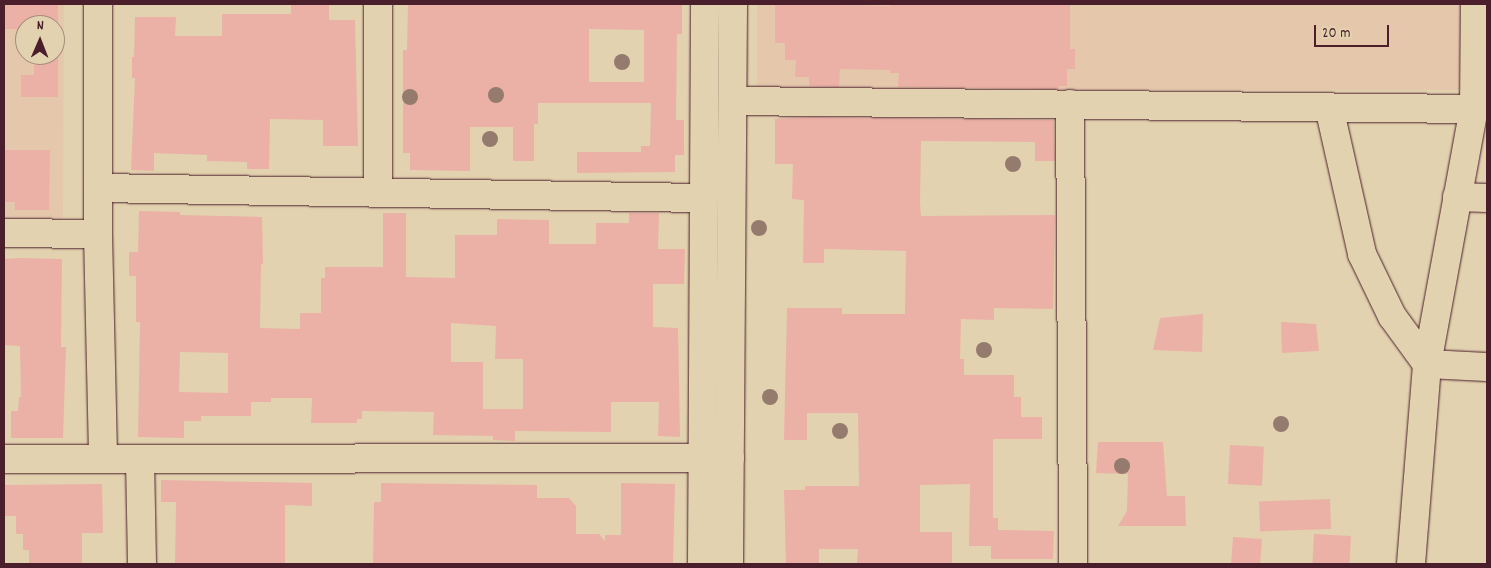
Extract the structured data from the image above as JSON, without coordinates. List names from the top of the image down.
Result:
{
  "scale_bar": "20 m",
  "north": "top"
}
